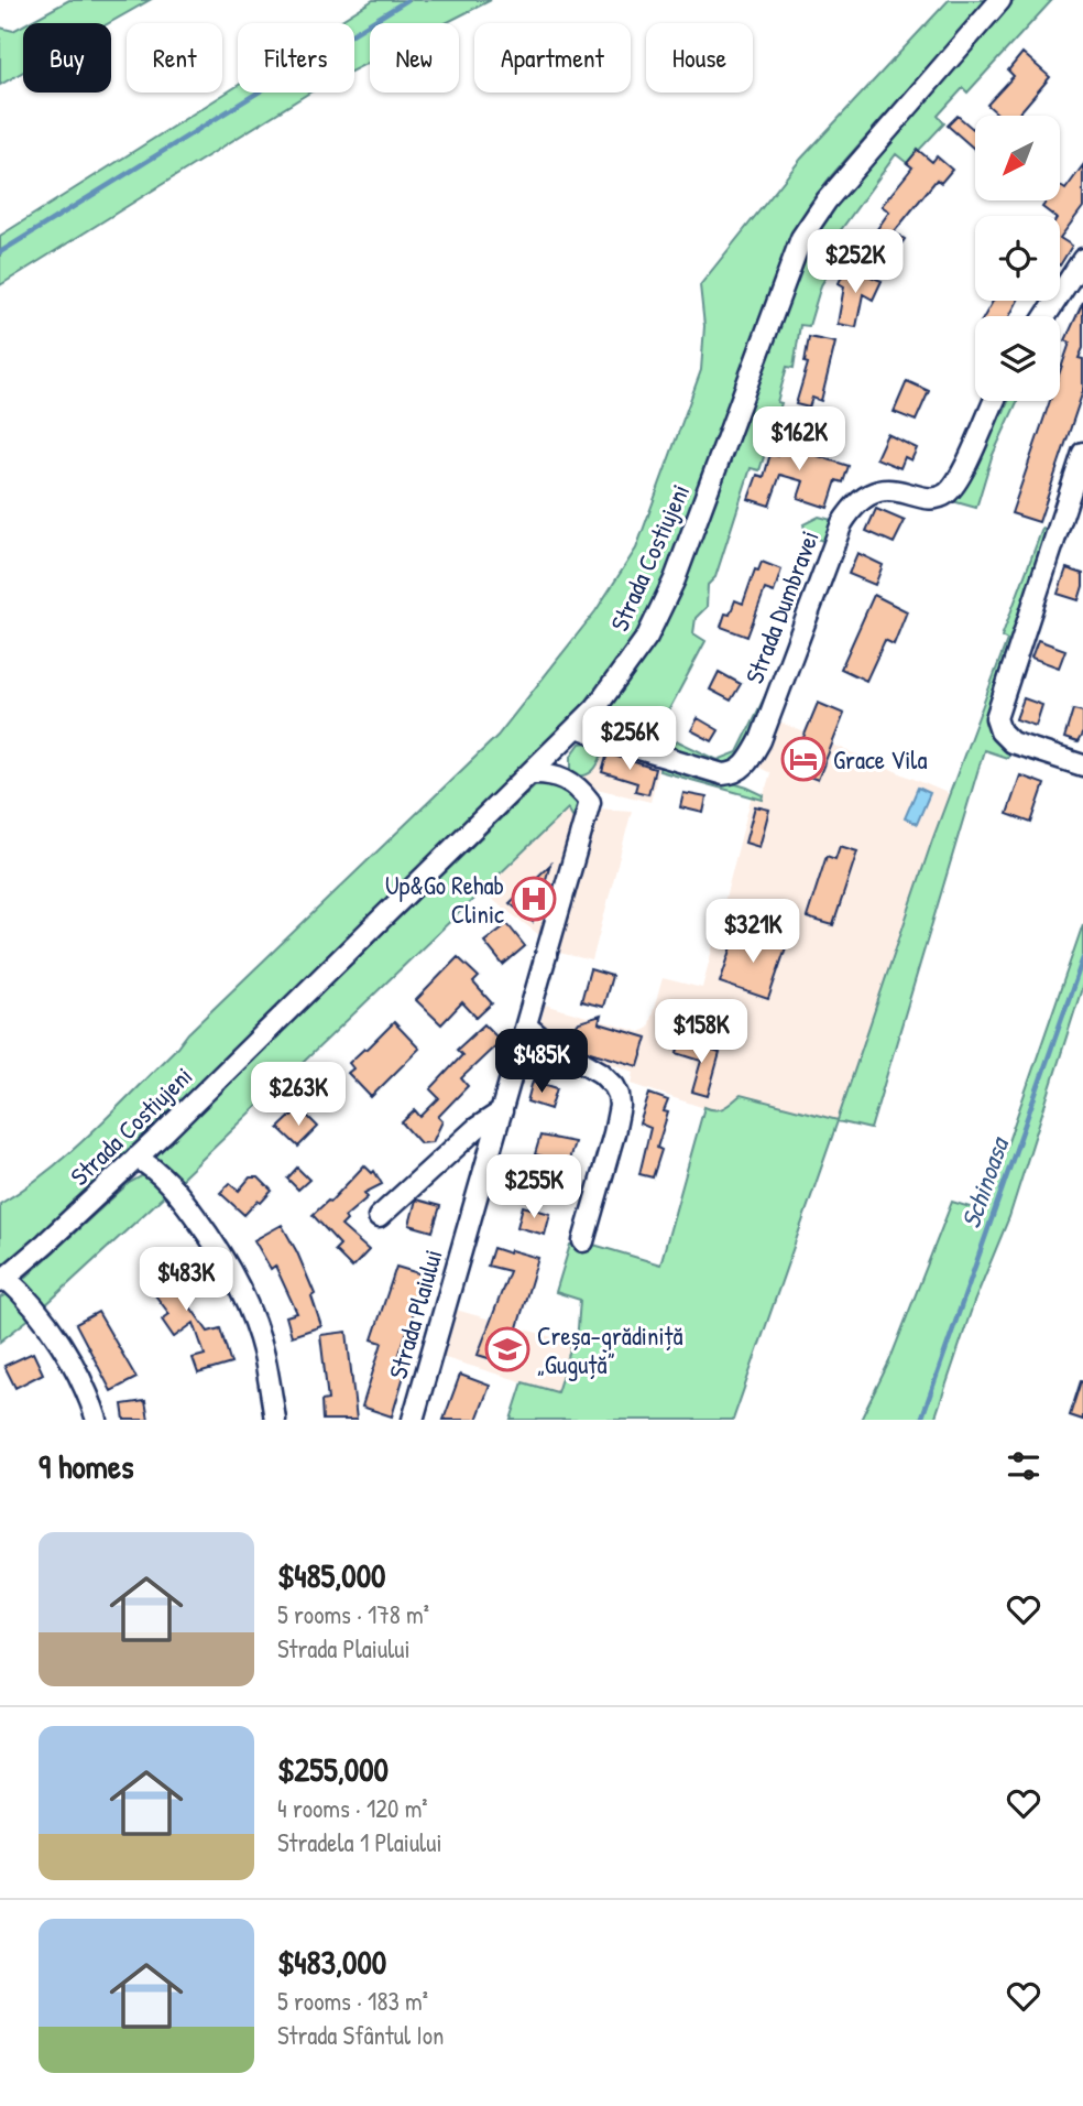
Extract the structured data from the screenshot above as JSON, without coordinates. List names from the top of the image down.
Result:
{
  "streets": {
    "street": ["Strada Costiujeni", "Strada Dumbravei", "Strada Plaiului"]
  },
  "crossings": [
    ["Strada Costiujeni", "Strada Dumbravei"],
    ["Strada Costiujeni", "Strada Plaiului"]
  ],
  "water": ["Schinoasa"],
  "places": {
    "hotel": ["Grace Vila"],
    "hospital": ["Up&Go Rehab Clinic"],
    "school or university": ["Creșa-grădiniță „Guguță”"]
  },
  "north": "bottom left",
  "page": {
    "chip": [
      "Buy",
      "Rent",
      "Filters",
      "New",
      "Apartment",
      "House"
    ],
    "price": [
      "$252K",
      "$162K",
      "$256K",
      "$321K",
      "$158K",
      "$485K",
      "$263K",
      "$255K",
      "$483K"
    ],
    "heading": "9 homes",
    "list": [
      {
        "name": "$485,000",
        "note": "5 rooms · 178 m² · Strada Plaiului"
      },
      {
        "name": "$255,000",
        "note": "4 rooms · 120 m² · Stradela 1 Plaiului"
      },
      {
        "name": "$483,000",
        "note": "5 rooms · 183 m² · Strada Sfântul Ion"
      }
    ]
  }
}
